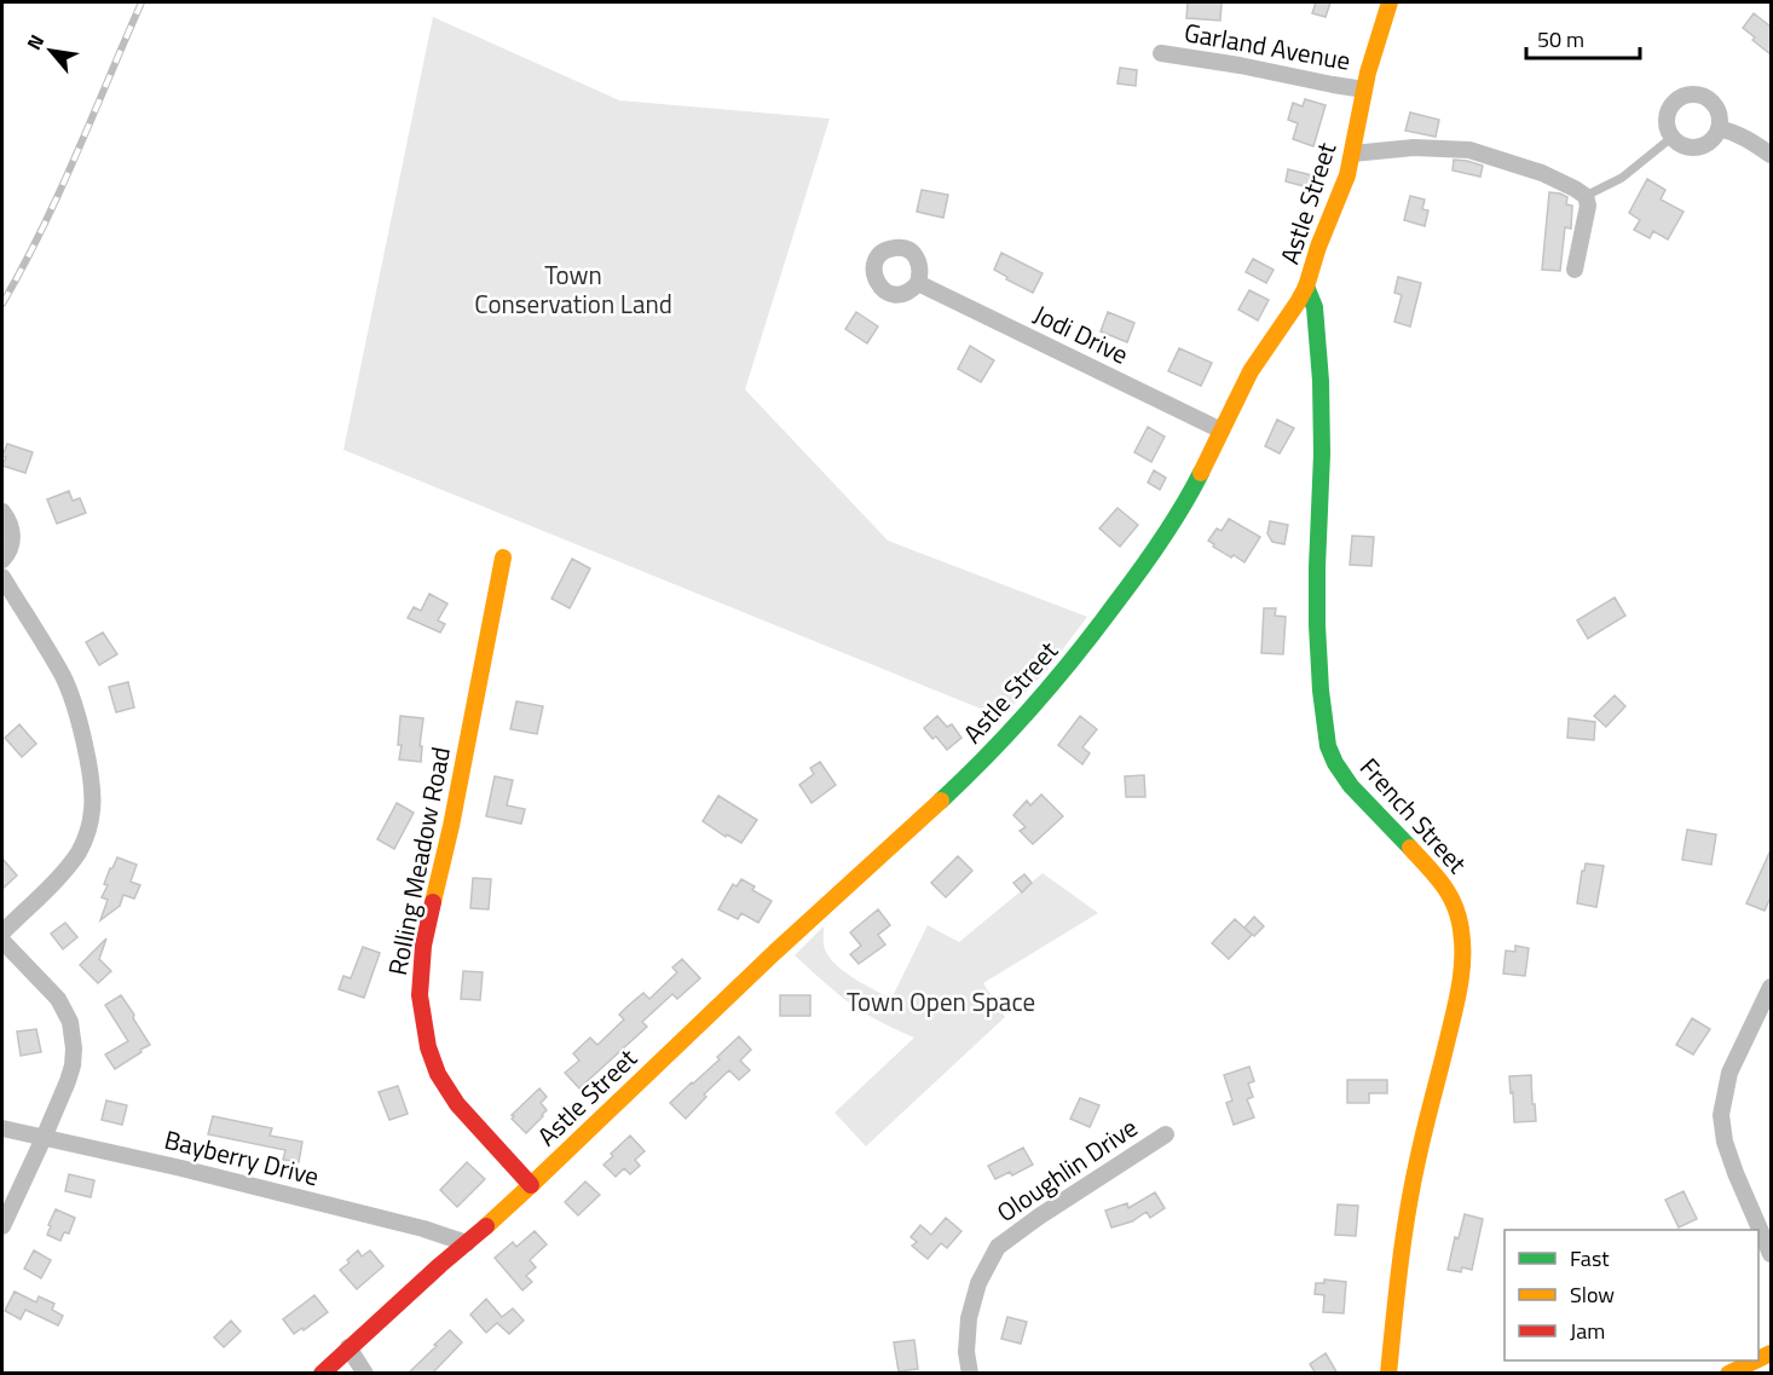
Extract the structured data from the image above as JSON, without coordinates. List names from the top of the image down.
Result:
{
  "streets": {
    "street": [
      "Garland Avenue",
      "Astle Street",
      "Jodi Drive",
      "French Street",
      "Rolling Meadow Road",
      "Bayberry Drive",
      "Oloughlin Drive"
    ]
  },
  "crossings": [
    ["Garland Avenue", "Astle Street"],
    ["Astle Street", "Jodi Drive"],
    ["Astle Street", "French Street"],
    ["Astle Street", "Rolling Meadow Road"],
    ["Astle Street", "Bayberry Drive"]
  ],
  "parks": ["Town Conservation Land", "Town Open Space"],
  "legend": ["Fast", "Slow", "Jam"],
  "scale_bar": "50 m",
  "north": "top left"
}
